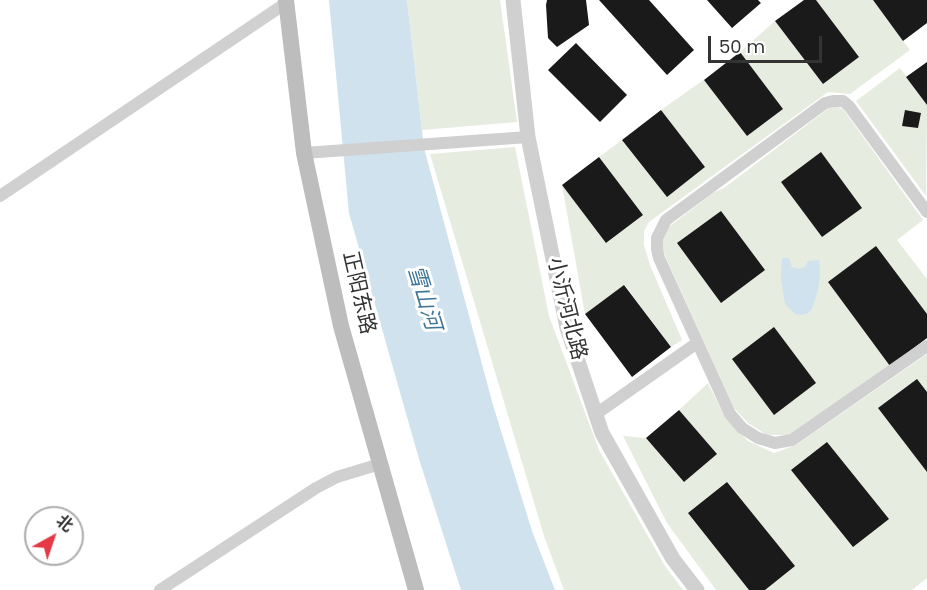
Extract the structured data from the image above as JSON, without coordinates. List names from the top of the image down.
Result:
{
  "streets": {
    "main road": ["正阳东路"],
    "street": ["小沂河北路"]
  },
  "water": ["雪山河"],
  "scale_bar": "50 m",
  "north": "top right"
}
